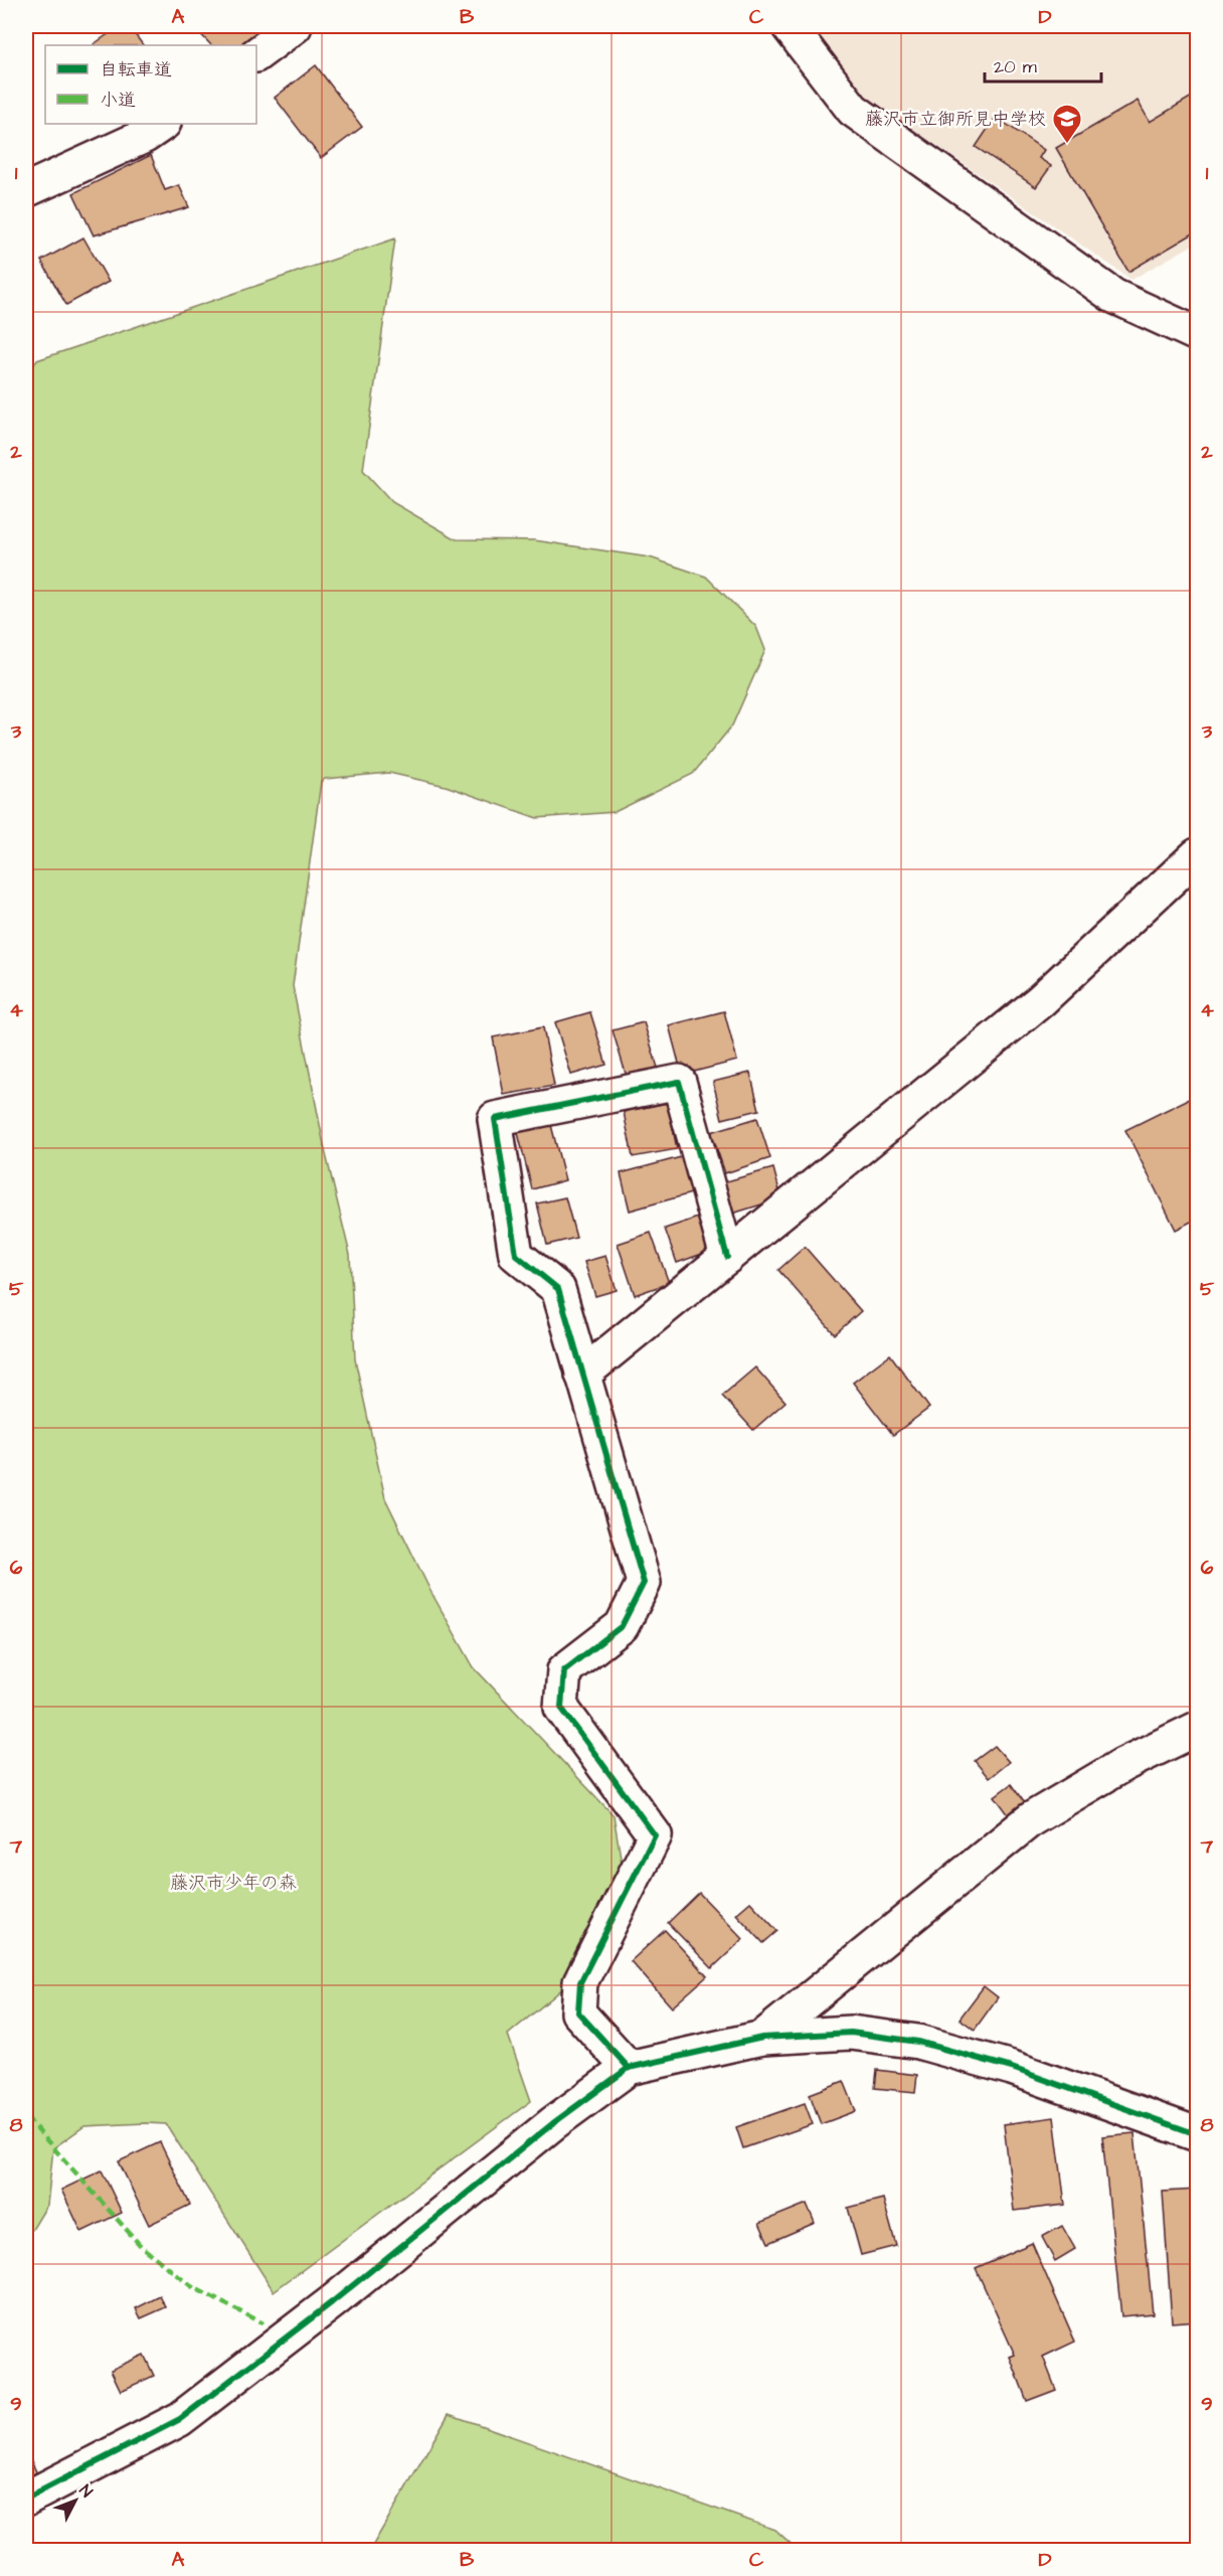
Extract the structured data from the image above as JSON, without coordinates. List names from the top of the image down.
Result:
{
  "parks": ["藤沢市少年の森"],
  "places": {
    "school or university": ["藤沢市立御所見中学校"]
  },
  "legend": ["自転車道", "小道"],
  "scale_bar": "20 m",
  "north": "top right",
  "grid": {
    "columns": [
      "A",
      "B",
      "C",
      "D"
    ],
    "rows": [
      "1",
      "2",
      "3",
      "4",
      "5",
      "6",
      "7",
      "8",
      "9"
    ]
  }
}
